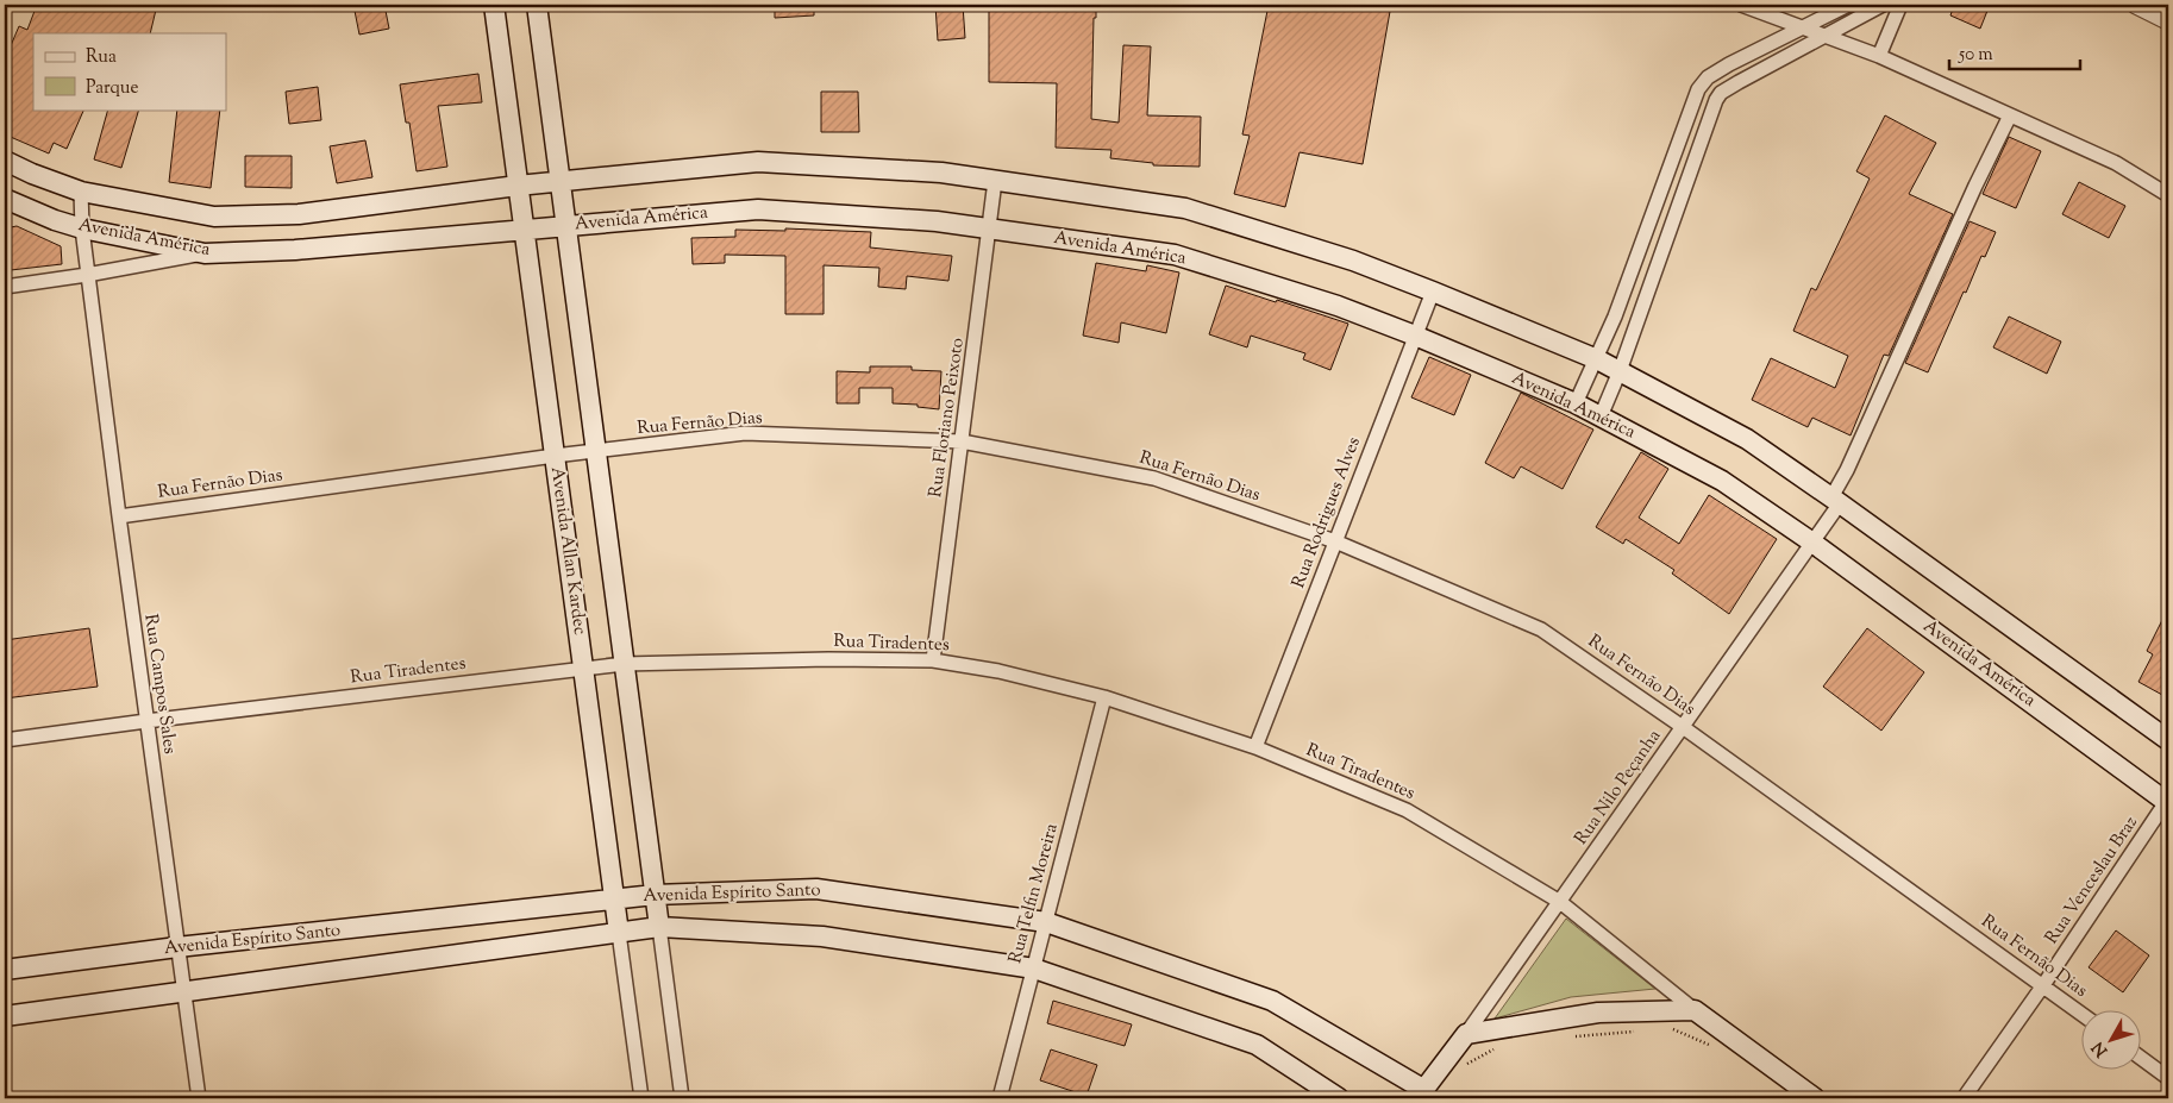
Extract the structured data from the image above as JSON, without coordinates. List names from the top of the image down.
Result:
{
  "streets": {
    "main road": ["Avenida América", "Avenida Allan Kardec", "Avenida Espírito Santo"],
    "street": [
      "Rua Floriano Peixoto",
      "Rua Fernão Dias",
      "Rua Rodrigues Alves",
      "Rua Tiradentes",
      "Rua Campos Sales",
      "Rua Nilo Peçanha",
      "Rua Venceslau Braz",
      "Rua Telfin Moreira"
    ]
  },
  "crossings": [
    ["Avenida América", "Rua Floriano Peixoto"],
    ["Avenida América", "Rua Rodrigues Alves"],
    ["Avenida América", "Avenida Allan Kardec"],
    ["Avenida América", "Rua Campos Sales"],
    ["Avenida América", "Rua Nilo Peçanha"],
    ["Avenida América", "Rua Venceslau Braz"],
    ["Rua Floriano Peixoto", "Rua Fernão Dias"],
    ["Rua Floriano Peixoto", "Rua Tiradentes"],
    ["Rua Fernão Dias", "Rua Rodrigues Alves"],
    ["Rua Fernão Dias", "Avenida Allan Kardec"],
    ["Rua Fernão Dias", "Rua Campos Sales"],
    ["Rua Fernão Dias", "Rua Nilo Peçanha"],
    ["Rua Fernão Dias", "Rua Venceslau Braz"],
    ["Rua Rodrigues Alves", "Rua Tiradentes"],
    ["Avenida Allan Kardec", "Rua Tiradentes"],
    ["Avenida Allan Kardec", "Avenida Espírito Santo"],
    ["Rua Tiradentes", "Rua Campos Sales"],
    ["Rua Tiradentes", "Rua Nilo Peçanha"],
    ["Rua Tiradentes", "Rua Telfin Moreira"],
    ["Rua Campos Sales", "Avenida Espírito Santo"],
    ["Avenida Espírito Santo", "Rua Telfin Moreira"]
  ],
  "legend": ["Rua", "Parque"],
  "scale_bar": "50 m",
  "north": "bottom left"
}
